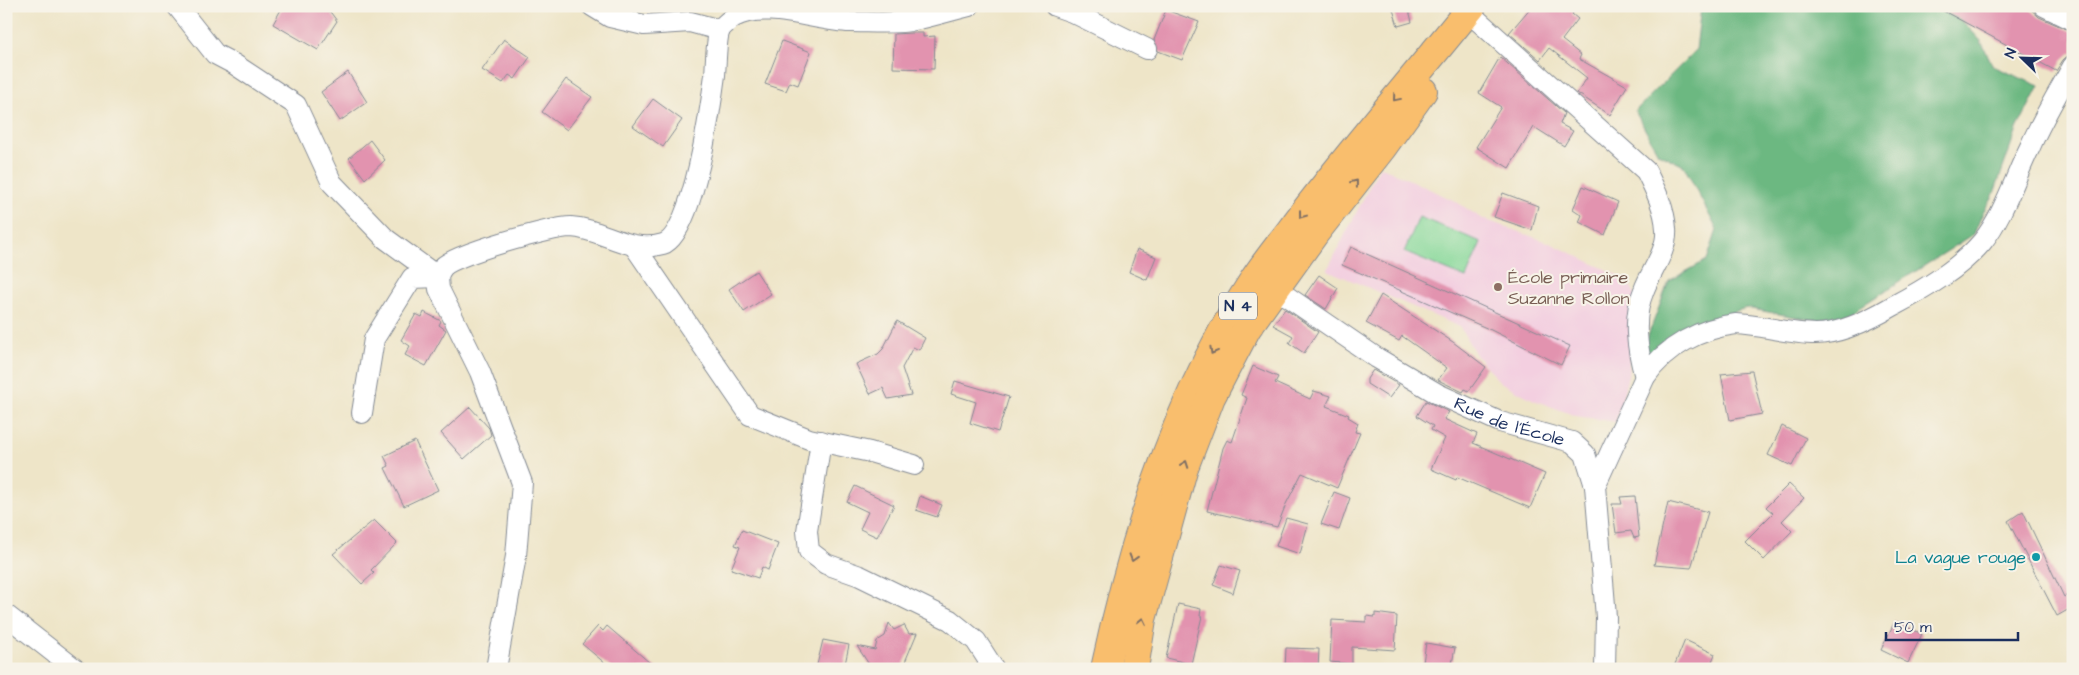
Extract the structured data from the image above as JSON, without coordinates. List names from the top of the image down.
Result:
{
  "streets": {
    "highway": ["N 4"],
    "street": ["Rue de l'École"]
  },
  "crossings": [
    ["N 4", "Rue de l'École"]
  ],
  "places": ["École primaire Suzanne Rollon", "La vague rouge"],
  "scale_bar": "50 m",
  "north": "top left"
}
